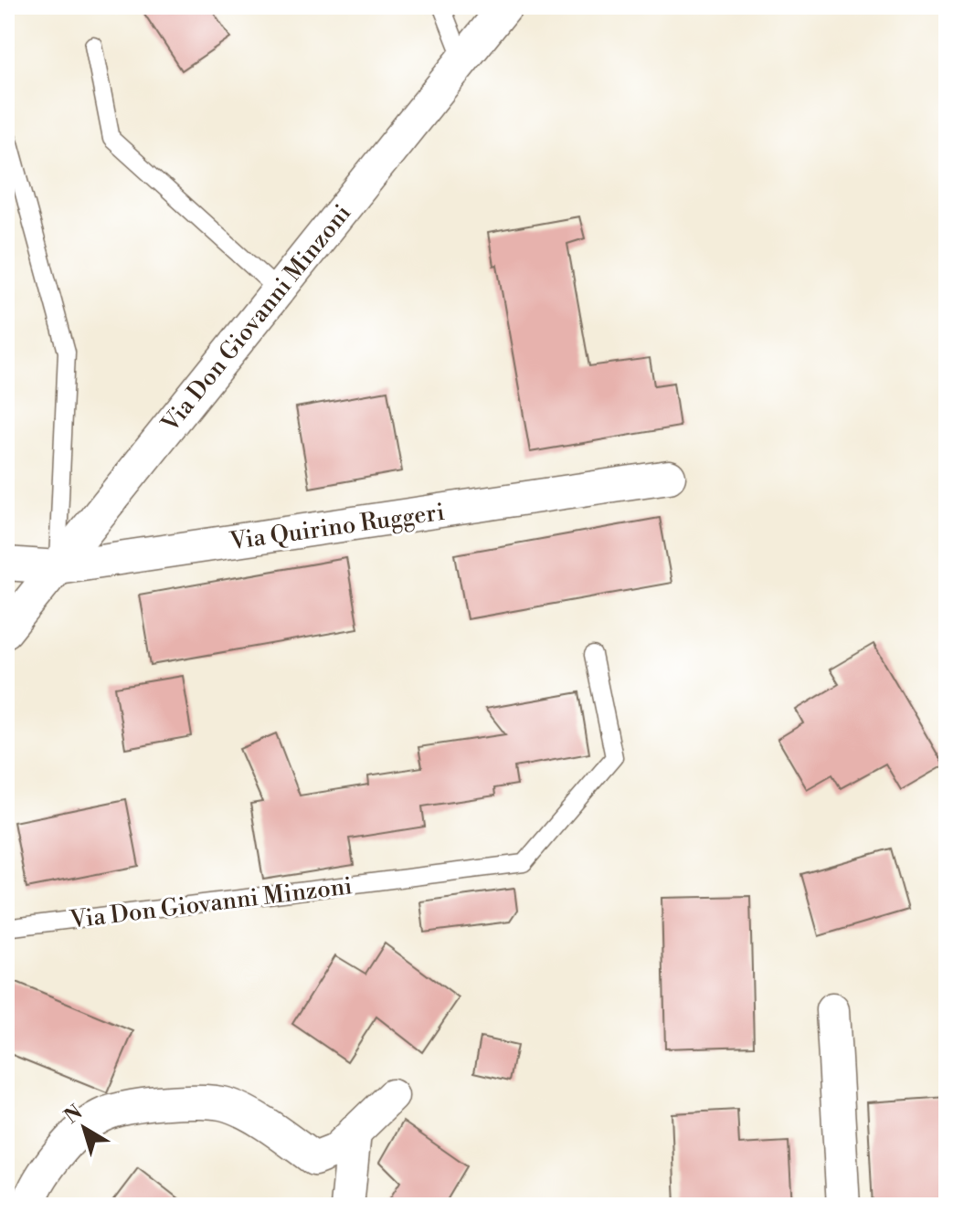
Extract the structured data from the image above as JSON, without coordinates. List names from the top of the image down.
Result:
{
  "streets": {
    "street": ["Via Don Giovanni Minzoni", "Via Quirino Ruggeri"]
  },
  "crossings": [
    ["Via Don Giovanni Minzoni", "Via Quirino Ruggeri"]
  ],
  "north": "top left"
}
